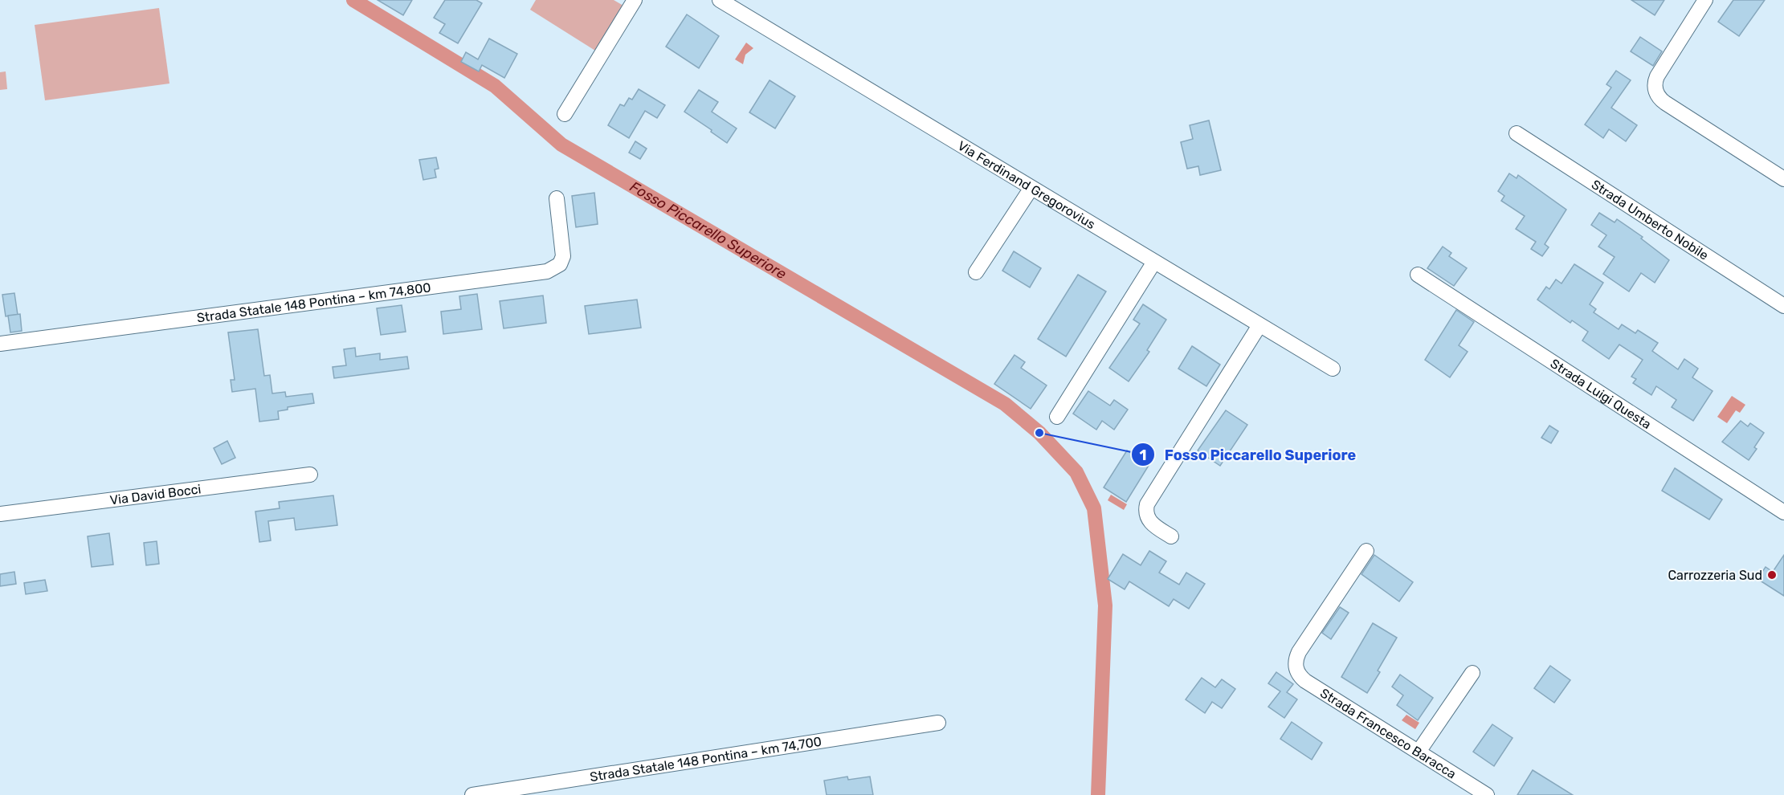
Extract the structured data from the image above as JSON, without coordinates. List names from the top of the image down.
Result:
{
  "streets": {
    "street": [
      "Via Ferdinand Gregorovius",
      "Strada Umberto Nobile",
      "Strada Statale 148 Pontina – km 74,800",
      "Strada Luigi Questa",
      "Via David Bocci",
      "Strada Francesco Baracca",
      "Strada Statale 148 Pontina – km 74,700"
    ]
  },
  "water": ["Fosso Piccarello Superiore"],
  "places": ["Fosso Piccarello Superiore", "Carrozzeria Sud"]
}
